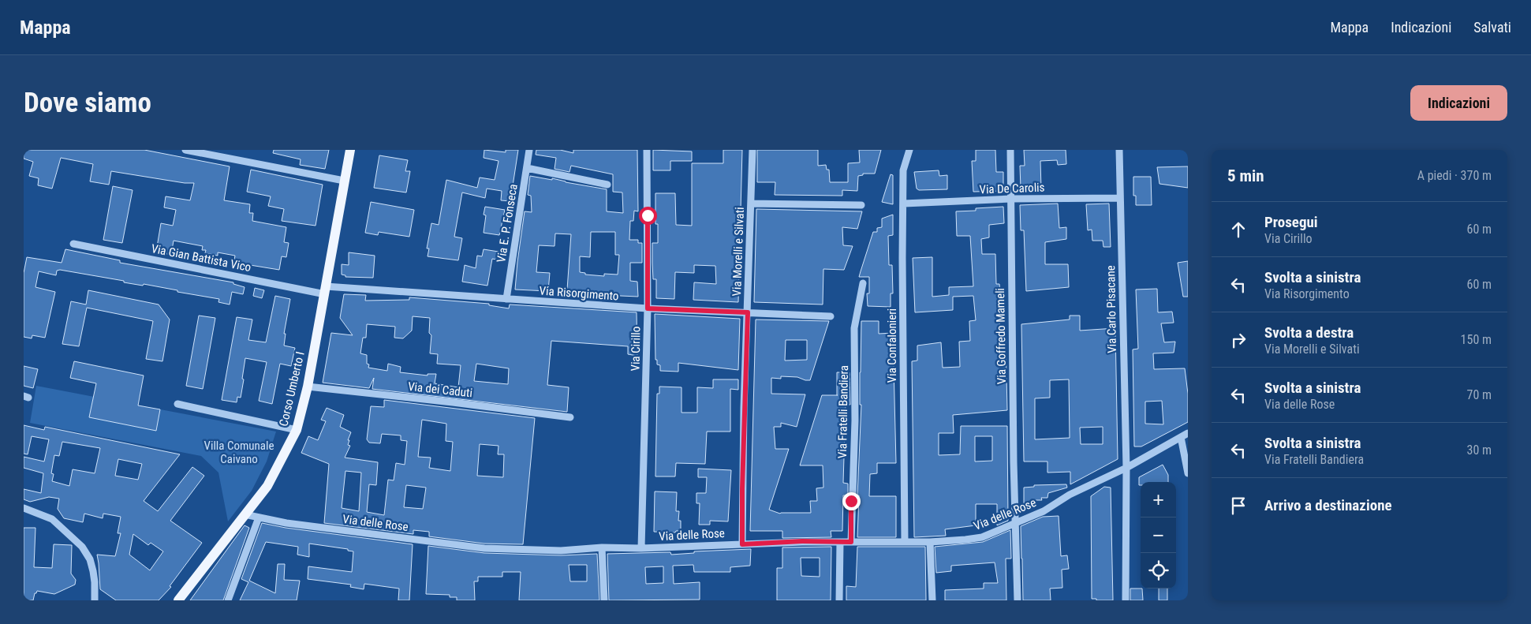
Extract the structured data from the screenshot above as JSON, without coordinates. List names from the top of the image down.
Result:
{
  "streets": {
    "main road": ["Corso Umberto I"],
    "street": [
      "Via De Carolis",
      "Via E. P. Fonseca",
      "Via Morelli e Silvati",
      "Via Gian Battista Vico",
      "Via Risorgimento",
      "Via Carlo Pisacane",
      "Via Goffredo Mameli",
      "Via Confalonieri",
      "Via Cirillo",
      "Via dei Caduti",
      "Via Fratelli Bandiera",
      "Via delle Rose"
    ]
  },
  "crossings": [
    ["Via De Carolis", "Via Carlo Pisacane"],
    ["Via De Carolis", "Via Goffredo Mameli"],
    ["Via De Carolis", "Via Confalonieri"],
    ["Via E. P. Fonseca", "Via Risorgimento"],
    ["Via Morelli e Silvati", "Via Risorgimento"],
    ["Via Morelli e Silvati", "Via delle Rose"],
    ["Via Gian Battista Vico", "Via Risorgimento"],
    ["Via Gian Battista Vico", "Corso Umberto I"],
    ["Via Risorgimento", "Via Cirillo"],
    ["Via Risorgimento", "Corso Umberto I"],
    ["Via Carlo Pisacane", "Via delle Rose"],
    ["Via Goffredo Mameli", "Via delle Rose"],
    ["Via Confalonieri", "Via delle Rose"],
    ["Via Cirillo", "Via delle Rose"],
    ["Corso Umberto I", "Via dei Caduti"],
    ["Corso Umberto I", "Via delle Rose"],
    ["Via Fratelli Bandiera", "Via delle Rose"]
  ],
  "parks": ["Villa Comunale Caivano"],
  "page": {
    "header": "Mappa",
    "nav": ["Mappa", "Indicazioni", "Salvati"],
    "buttons": "Indicazioni",
    "title": "Dove siamo",
    "heading": ["5 min", "A piedi · 370 m"],
    "list": [
      ["Prosegui", "Via Cirillo", "60 m"],
      ["Svolta a sinistra", "Via Risorgimento", "60 m"],
      ["Svolta a destra", "Via Morelli e Silvati", "150 m"],
      ["Svolta a sinistra", "Via delle Rose", "70 m"],
      ["Svolta a sinistra", "Via Fratelli Bandiera", "30 m"],
      "Arrivo a destinazione"
    ],
    "map_buttons": ["+", "−"]
  }
}
